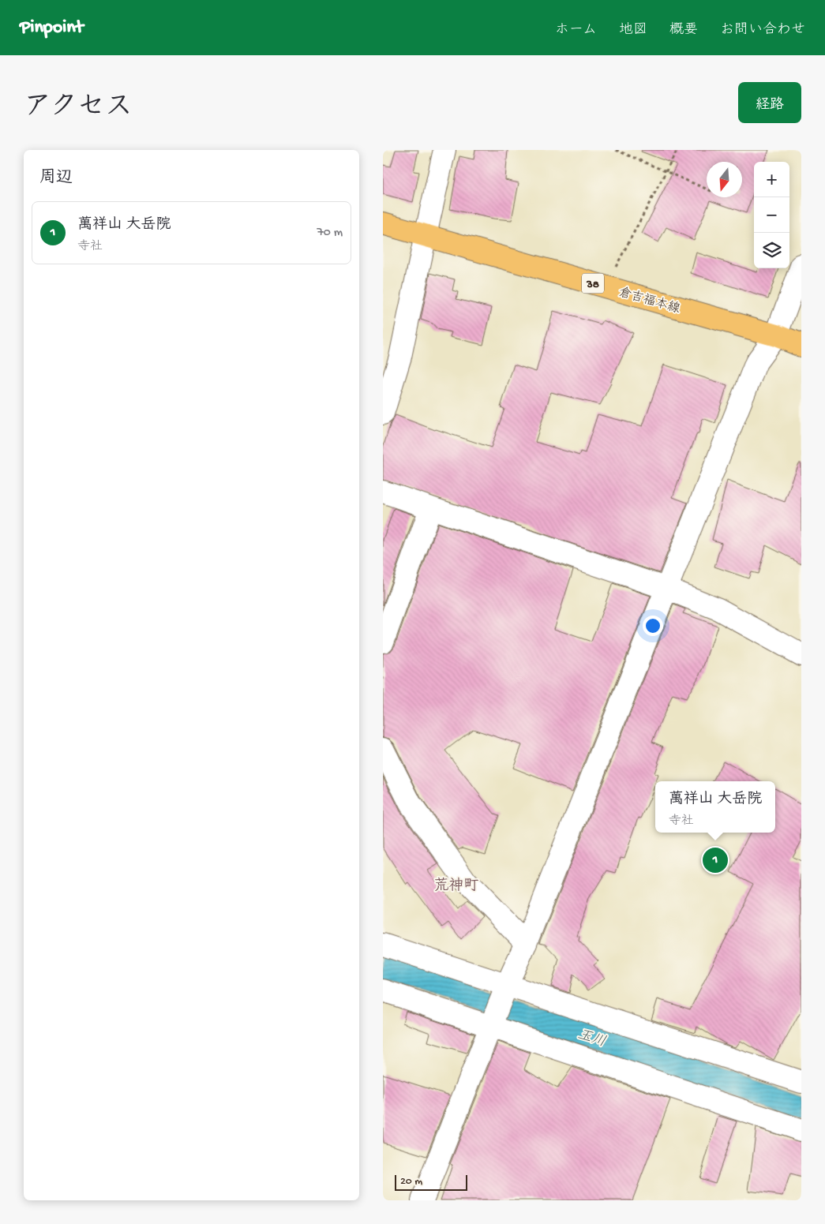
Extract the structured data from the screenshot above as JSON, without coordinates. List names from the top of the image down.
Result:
{
  "streets": {
    "main road": ["38", "倉吉福本線"]
  },
  "districts": ["荒神町"],
  "water": ["玉川"],
  "scale_bar": "20 m",
  "north": "bottom",
  "page": {
    "header": "Pinpoint",
    "nav": [
      "ホーム",
      "地図",
      "概要",
      "お問い合わせ"
    ],
    "title": "アクセス",
    "buttons": "経路",
    "heading": "周辺",
    "map_buttons": ["+", "−"],
    "list": [
      {
        "mark": "1",
        "name": "萬祥山 大岳院",
        "note": "寺社",
        "value": "70 m"
      }
    ],
    "popup": ["萬祥山 大岳院", "寺社"],
    "pins": "1",
    "scale": "20 m"
  }
}
